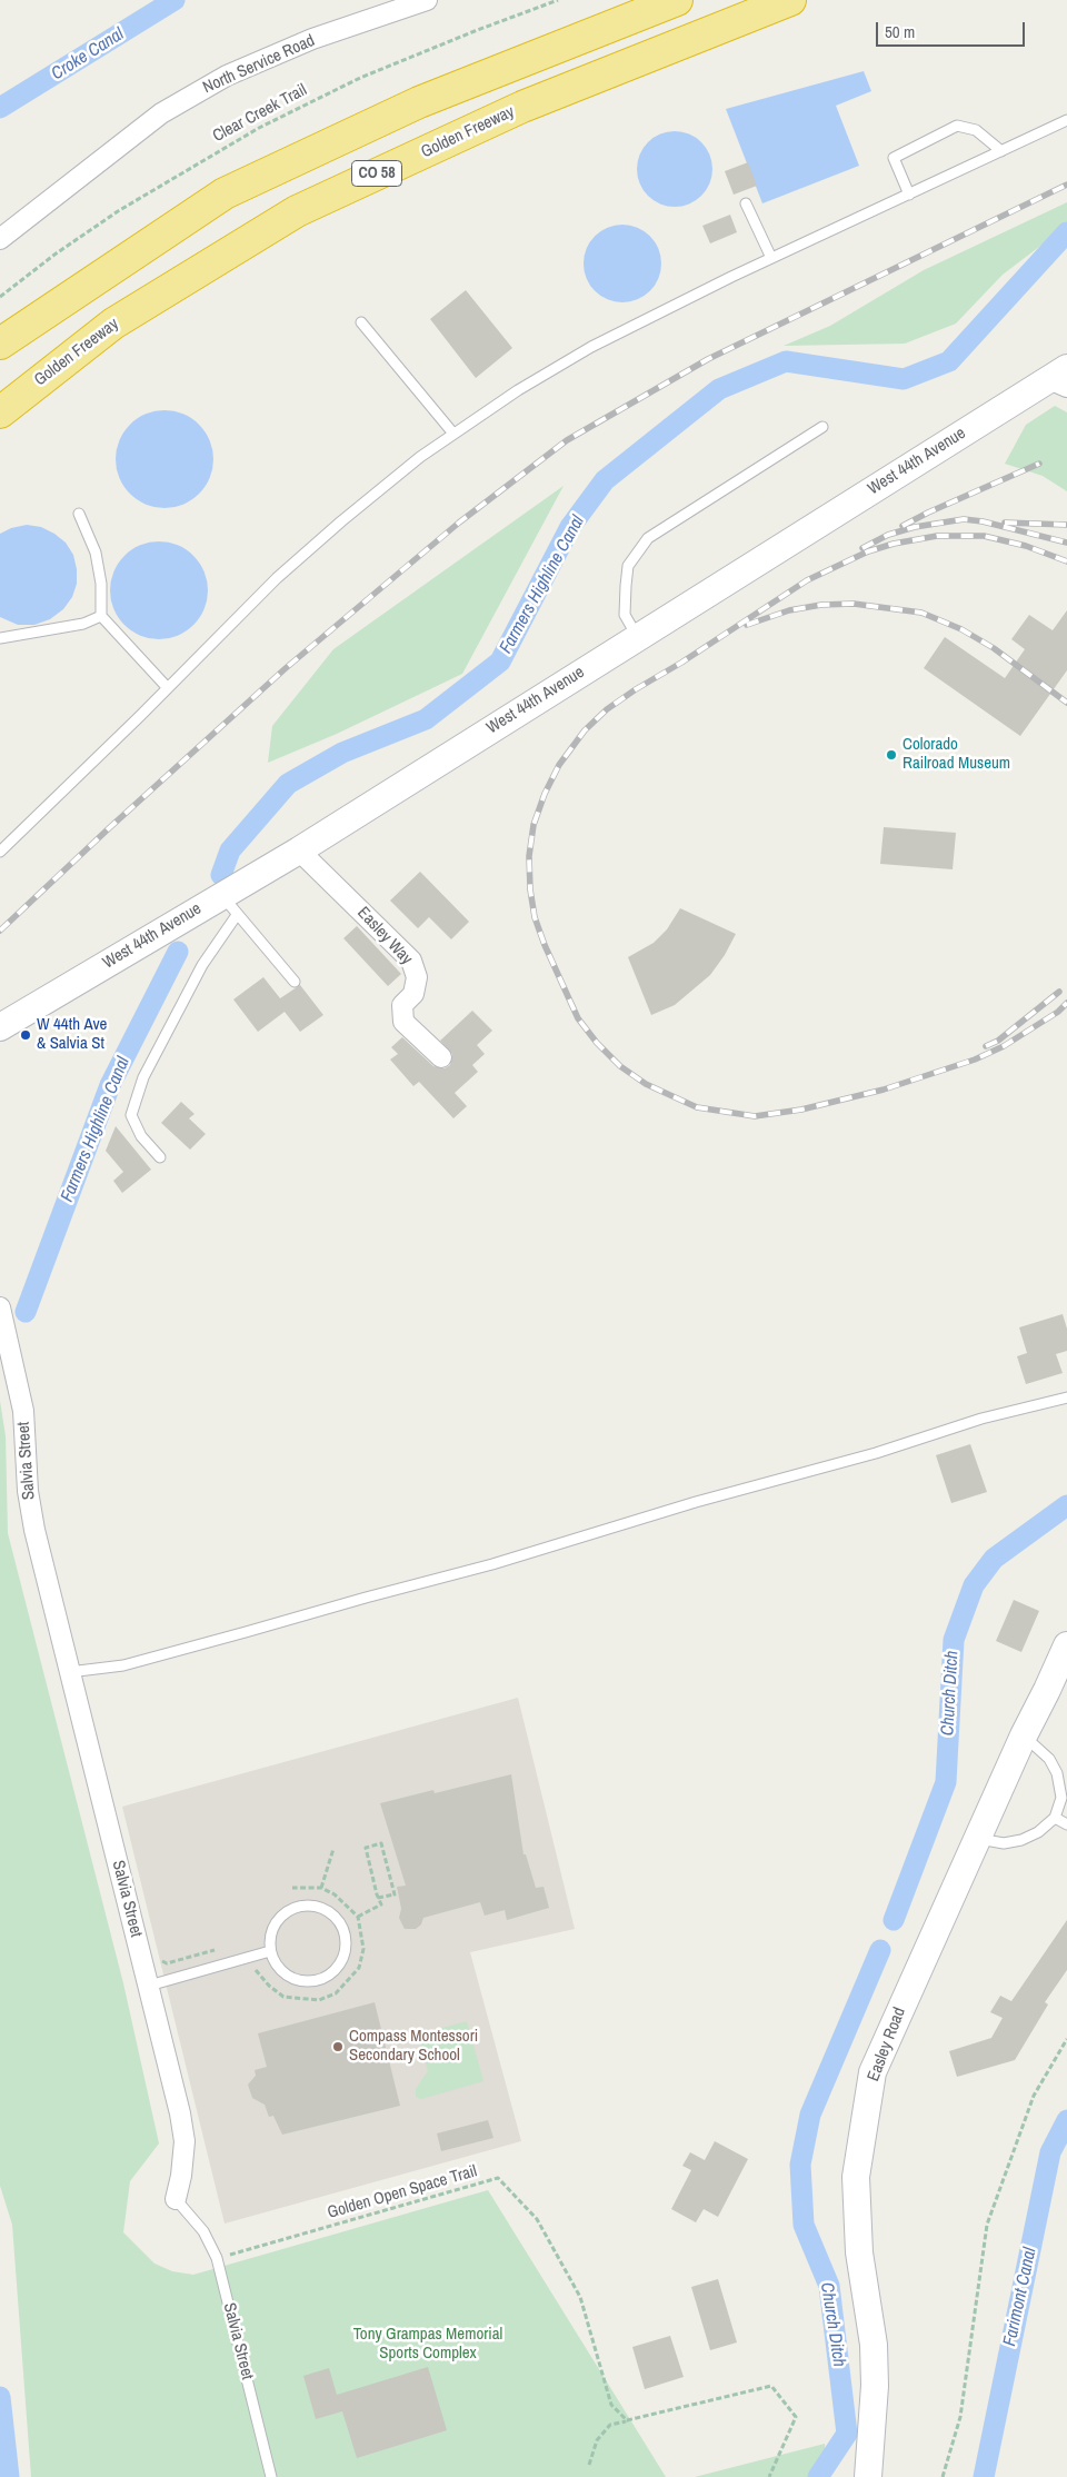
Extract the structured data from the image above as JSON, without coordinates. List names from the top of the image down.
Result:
{
  "streets": {
    "highway": ["Golden Freeway", "CO 58"],
    "street": [
      "North Service Road",
      "West 44th Avenue",
      "Easley Way",
      "Salvia Street",
      "Easley Road"
    ],
    "path": ["Clear Creek Trail", "Golden Open Space Trail"]
  },
  "crossings": [
    ["West 44th Avenue", "Easley Way"],
    ["Salvia Street", "Golden Open Space Trail"]
  ],
  "water": [
    "Croke Canal",
    "Farmers Highline Canal",
    "Church Ditch",
    "Farimont Canal"
  ],
  "parks": ["Tony Grampas Memorial Sports Complex"],
  "places": ["Colorado Railroad Museum", "W 44th Ave & Salvia St", "Compass Montessori Secondary School"],
  "scale_bar": "50 m"
}
